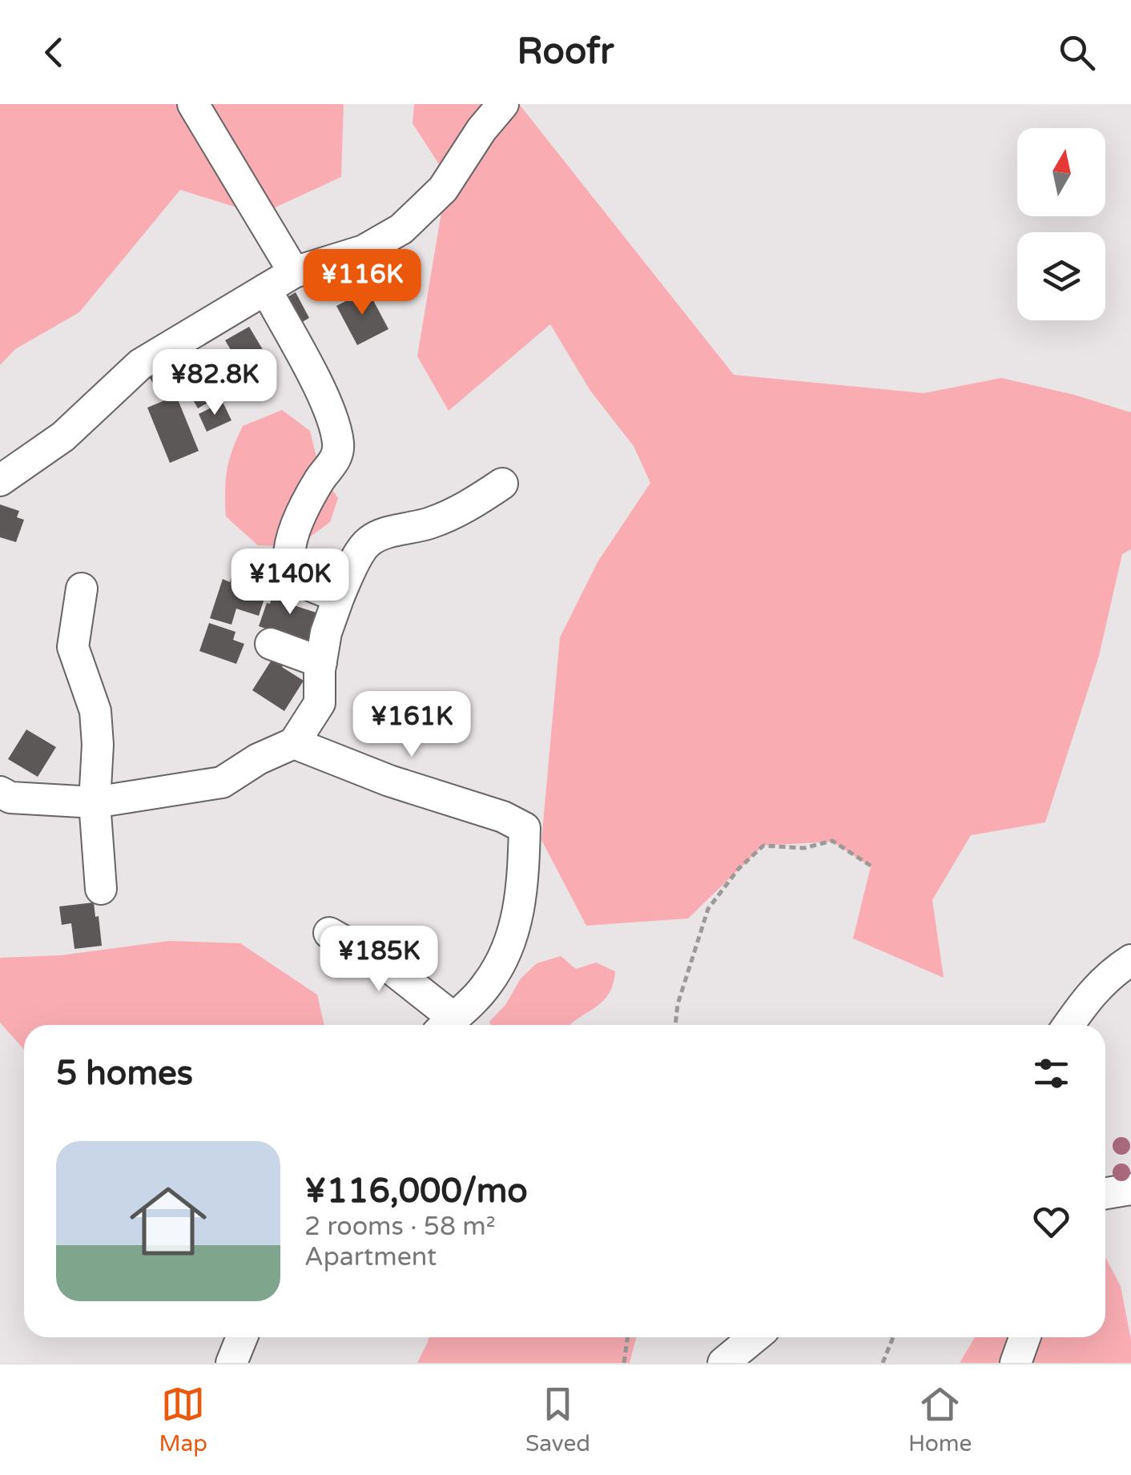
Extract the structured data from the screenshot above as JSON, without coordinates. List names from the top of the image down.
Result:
{
  "north": "top",
  "page": {
    "header": "Roofr",
    "price": [
      "¥116K",
      "¥82.8K",
      "¥140K",
      "¥161K",
      "¥185K"
    ],
    "heading": "5 homes",
    "list": [
      {
        "name": "¥116,000/mo",
        "note": "2 rooms · 58 m² · Apartment"
      }
    ],
    "tabs": ["Map", "Saved", "Home"]
  }
}
